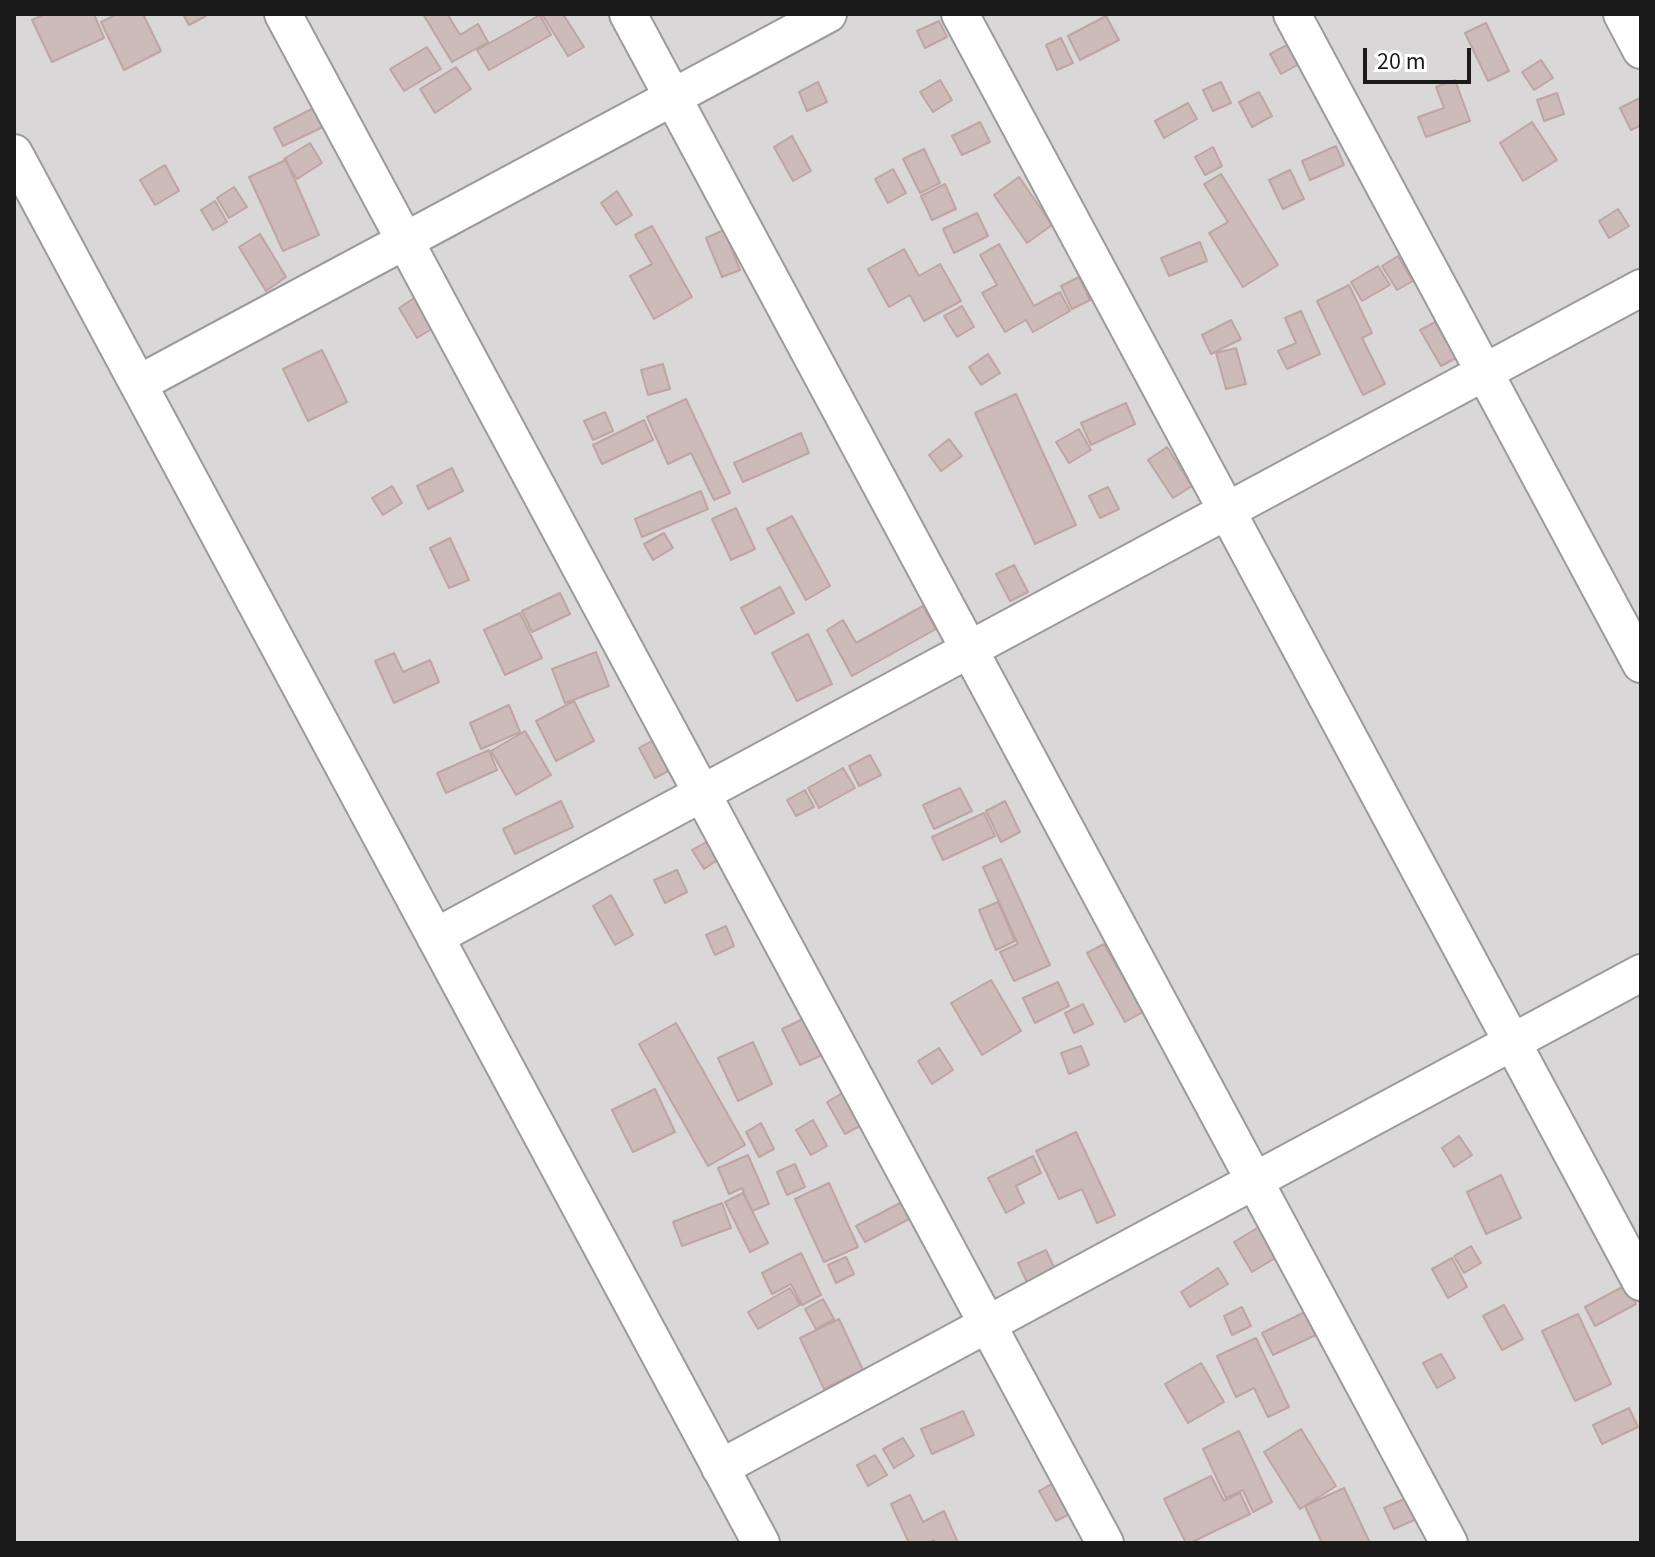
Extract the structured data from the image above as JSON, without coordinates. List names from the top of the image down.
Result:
{
  "scale_bar": "20 m"
}
